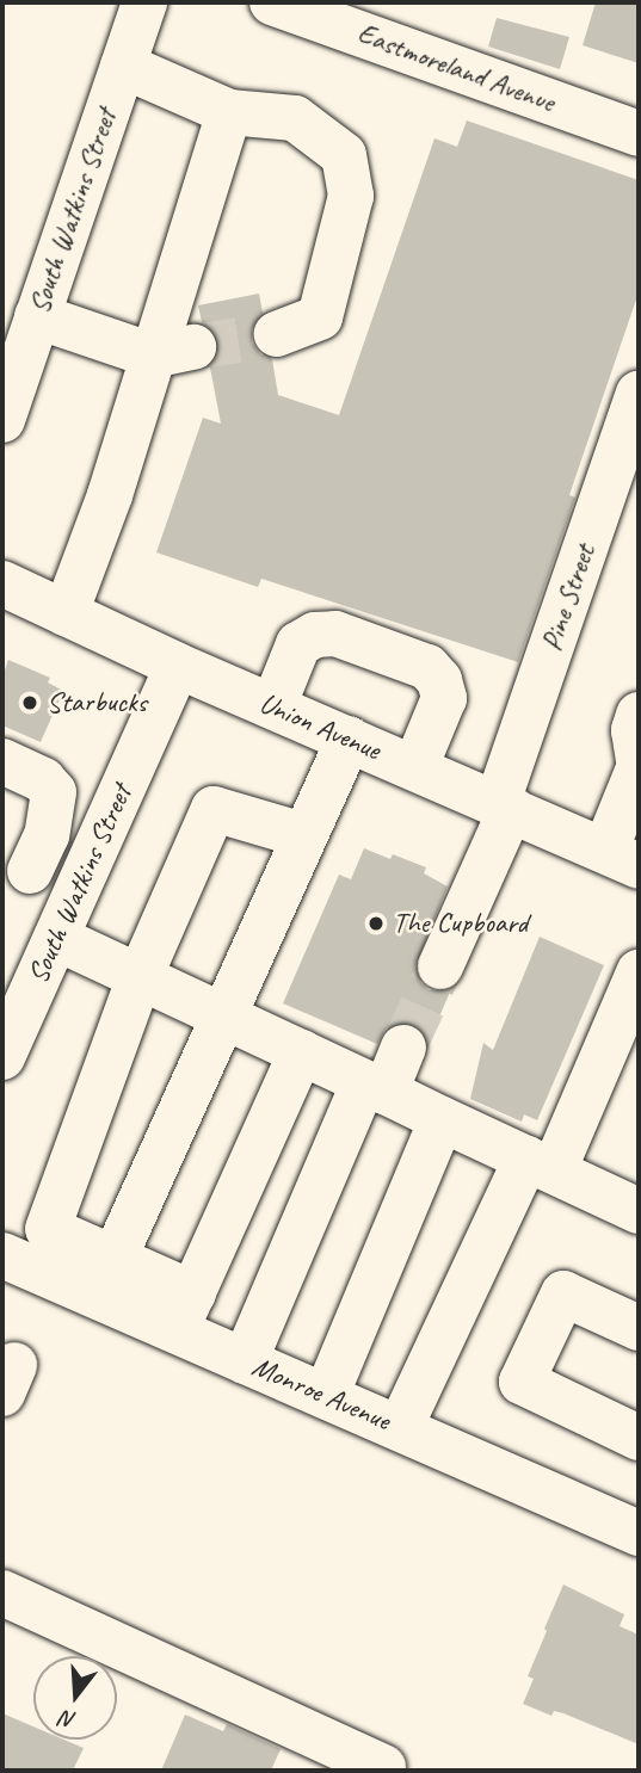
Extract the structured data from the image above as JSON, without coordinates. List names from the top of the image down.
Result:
{
  "streets": {
    "street": [
      "Eastmoreland Avenue",
      "South Watkins Street",
      "Pine Street",
      "Union Avenue",
      "Monroe Avenue"
    ]
  },
  "crossings": [
    ["South Watkins Street", "Union Avenue"],
    ["Pine Street", "Union Avenue"]
  ],
  "places": ["Starbucks", "The Cupboard"],
  "north": "bottom"
}
